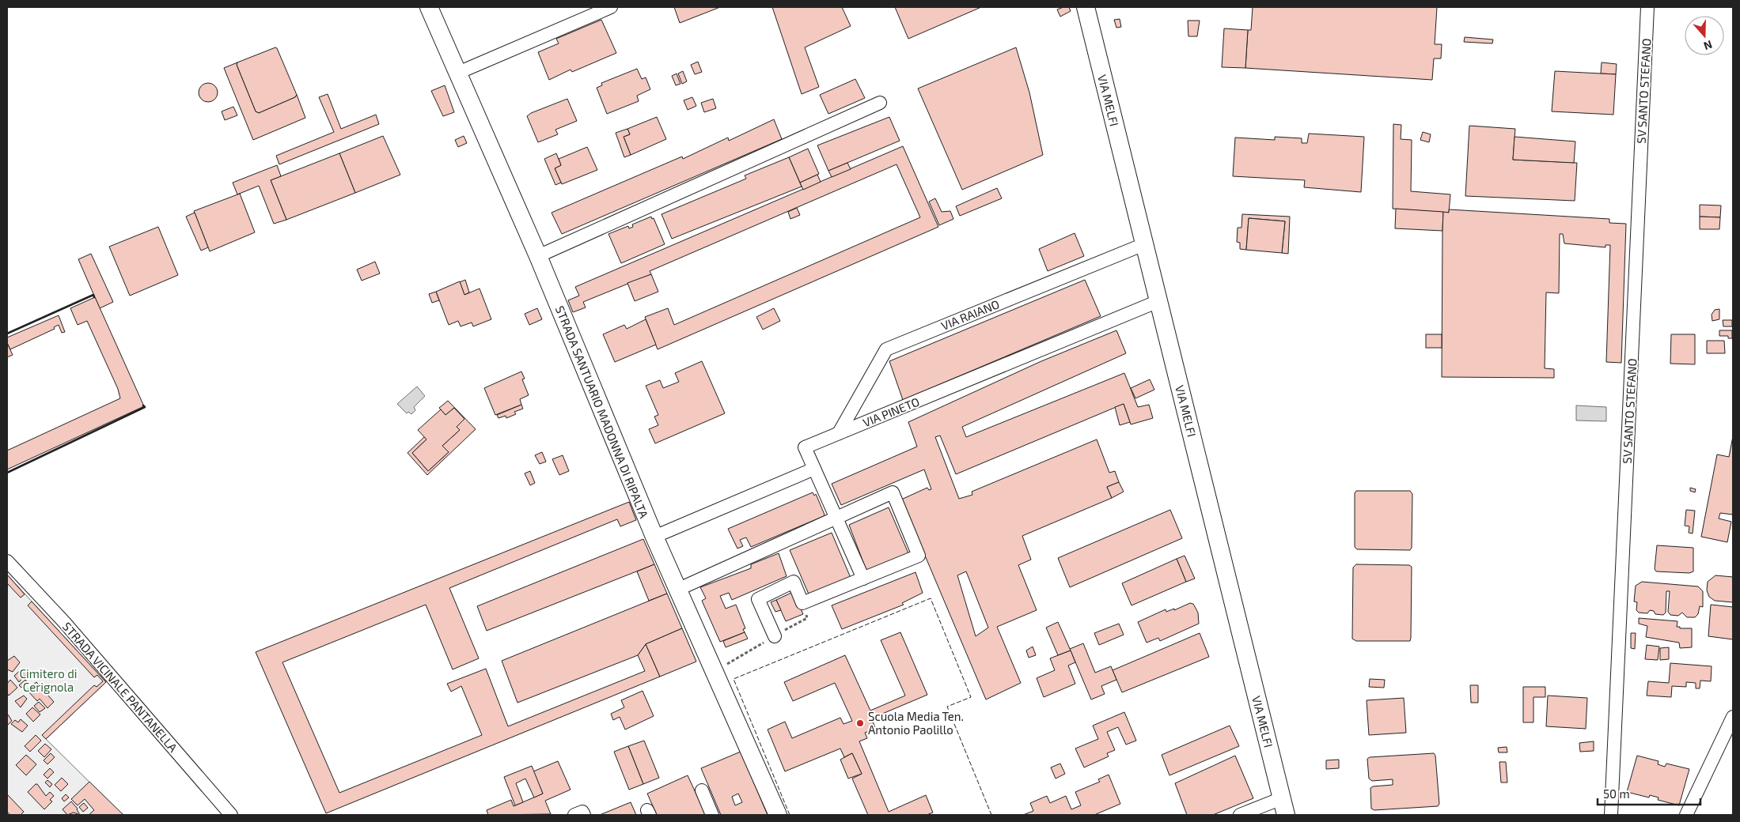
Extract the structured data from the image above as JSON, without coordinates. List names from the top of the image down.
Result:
{
  "streets": {
    "street": [
      "SV SANTO STEFANO",
      "VIA MELFI",
      "VIA RAIANO",
      "STRADA SANTUARIO MADONNA DI RIPALTA",
      "VIA PINETO",
      "STRADA VICINALE PANTANELLA"
    ]
  },
  "crossings": [
    ["VIA MELFI", "VIA RAIANO"],
    ["VIA MELFI", "VIA PINETO"],
    ["VIA RAIANO", "VIA PINETO"]
  ],
  "parks": ["Cimitero di Cerignola"],
  "places": ["Scuola Media Ten. Antonio Paolillo"],
  "scale_bar": "50 m",
  "north": "bottom"
}
